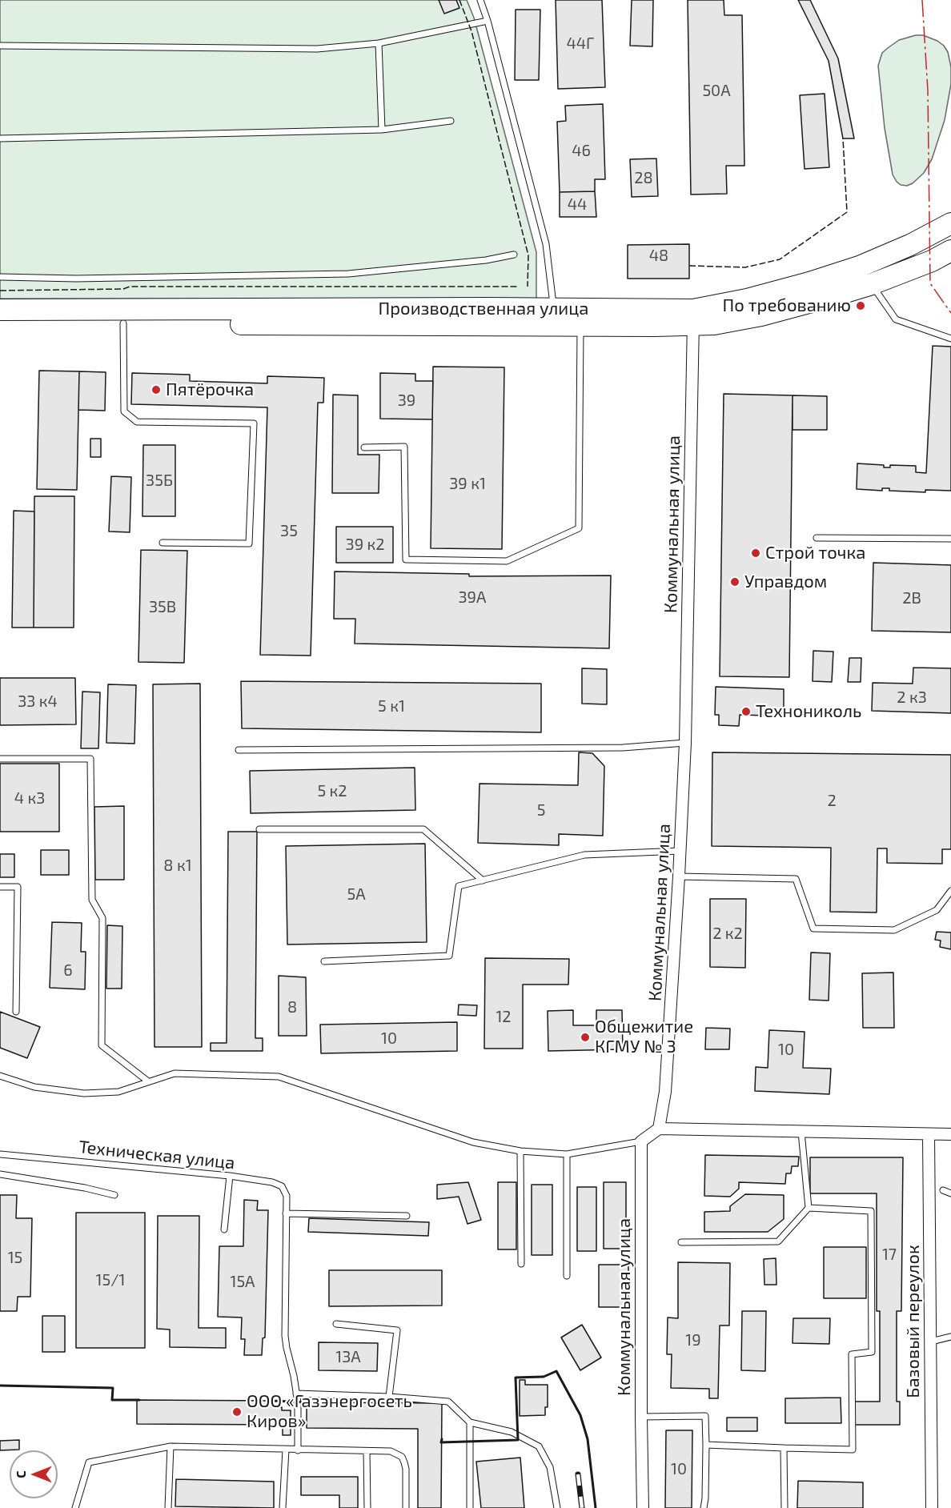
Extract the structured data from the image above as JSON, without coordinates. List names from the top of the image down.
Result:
{
  "streets": {
    "highway": ["Производственная улица"],
    "street": ["Коммунальная улица", "Базовый переулок"],
    "lane": ["Техническая улица"]
  },
  "crossings": [
    ["Производственная улица", "Коммунальная улица"]
  ],
  "places": [
    "По требованию",
    "Пятёрочка",
    "Строй точка",
    "Управдом",
    "Технониколь",
    "Общежитие КГМУ № 3",
    "ООО «Газэнергосеть Киров»"
  ],
  "house_numbers": [
    "44Г",
    "50А",
    "46",
    "28",
    "44",
    "48",
    "39",
    "35Б",
    "39 к1",
    "35",
    "39 к2",
    "39А",
    "2В",
    "35В",
    "2 к3",
    "33 к4",
    "5 к1",
    "5 к2",
    "4 к3",
    "2",
    "5",
    "8 к1",
    "5А",
    "2 к2",
    "6",
    "8",
    "12",
    "10",
    "10",
    "17",
    "15",
    "15/1",
    "15А",
    "19",
    "13А",
    "10"
  ],
  "north": "left"
}
